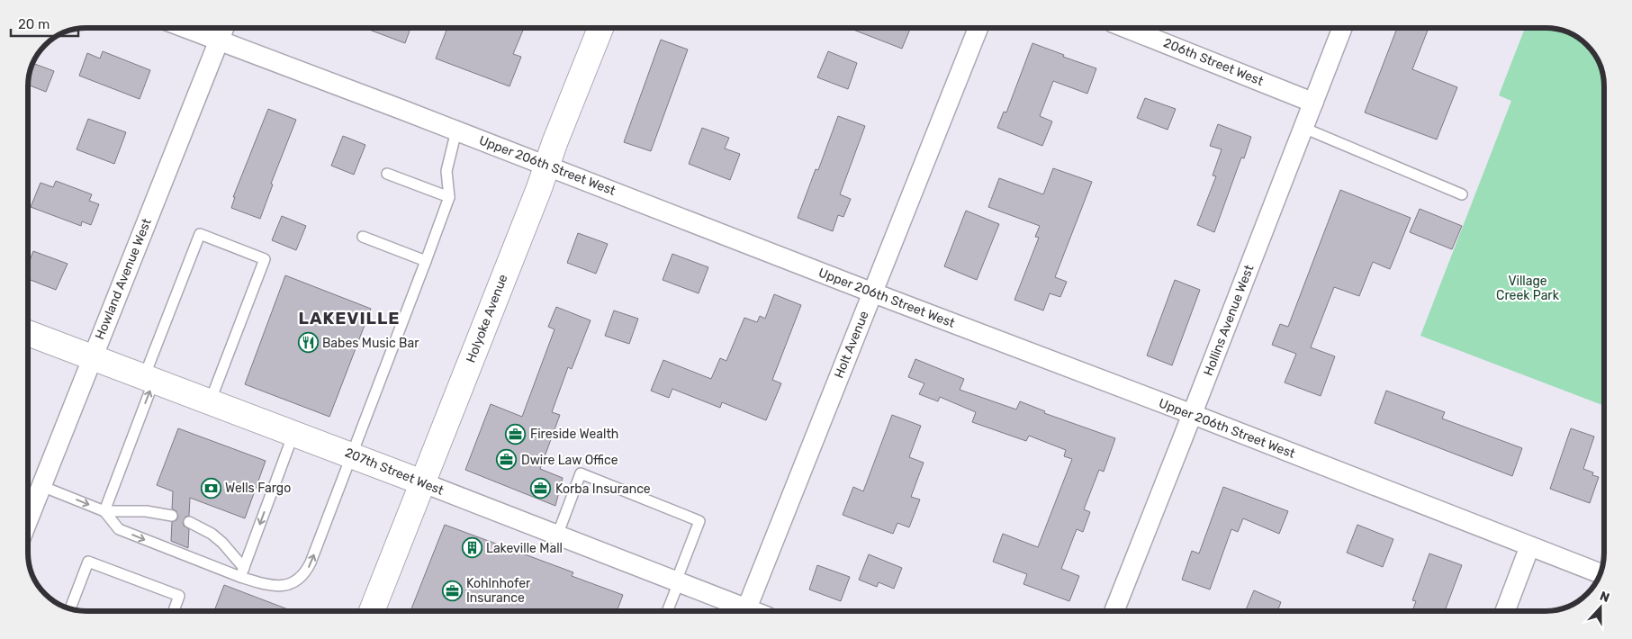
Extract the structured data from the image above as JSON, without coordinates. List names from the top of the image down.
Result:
{
  "streets": {
    "street": [
      "206th Street West",
      "Upper 206th Street West",
      "Howland Avenue West",
      "Holyoke Avenue",
      "Hollins Avenue West",
      "Holt Avenue",
      "207th Street West"
    ]
  },
  "crossings": [
    ["206th Street West", "Hollins Avenue West"],
    ["Upper 206th Street West", "Howland Avenue West"],
    ["Upper 206th Street West", "Holyoke Avenue"],
    ["Upper 206th Street West", "Hollins Avenue West"],
    ["Upper 206th Street West", "Holt Avenue"],
    ["Howland Avenue West", "207th Street West"],
    ["Holyoke Avenue", "207th Street West"]
  ],
  "districts": ["LAKEVILLE"],
  "parks": ["Village Creek Park"],
  "places": {
    "restaurant": ["Babes Music Bar"],
    "office": [
      "Fireside Wealth",
      "Dwire Law Office",
      "Korba Insurance",
      "Kohlnhofer Insurance"
    ],
    "bank": ["Wells Fargo"],
    "building": ["Lakeville Mall"]
  },
  "scale_bar": "20 m",
  "north": "top"
}
